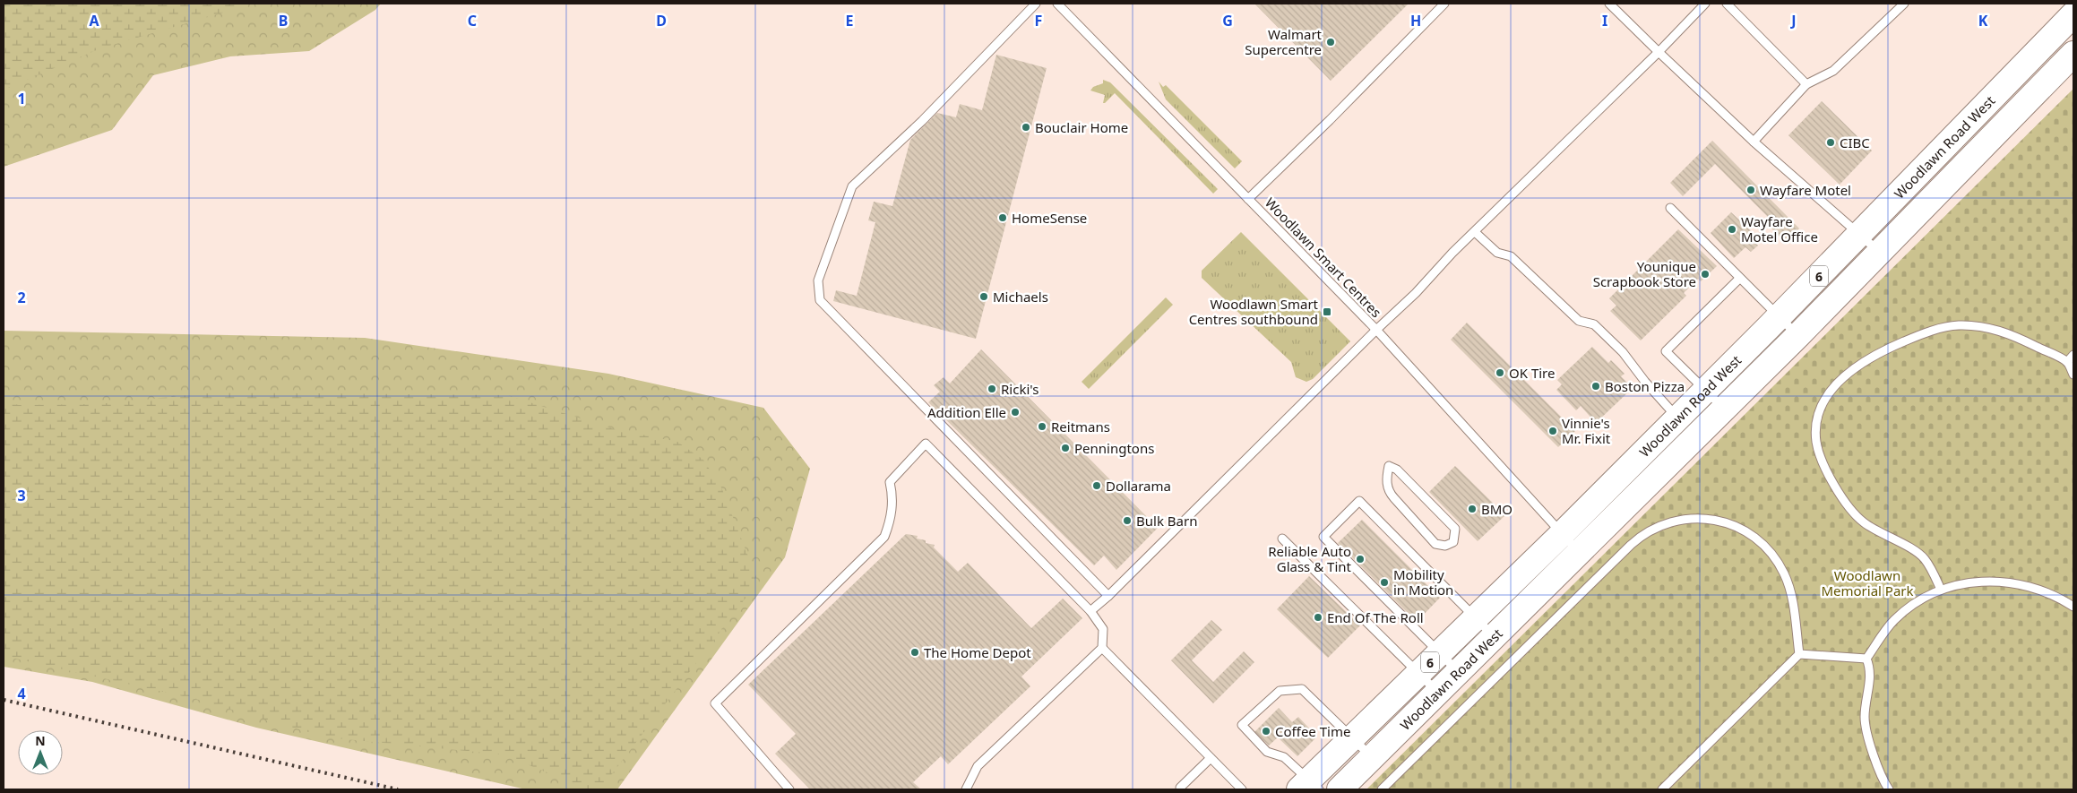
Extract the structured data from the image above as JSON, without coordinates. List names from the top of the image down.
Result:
{
  "streets": {
    "main road": ["Woodlawn Road West", "6"],
    "lane": ["Woodlawn Smart Centres"]
  },
  "parks": ["Woodlawn Memorial Park"],
  "places": {
    "other": [
      "Walmart Supercentre",
      "Bouclair Home",
      "CIBC",
      "Wayfare Motel",
      "HomeSense",
      "Wayfare Motel Office",
      "Younique Scrapbook Store",
      "Michaels",
      "OK Tire",
      "Boston Pizza",
      "Ricki's",
      "Addition Elle",
      "Reitmans",
      "Vinnie's Mr. Fixit",
      "Penningtons",
      "Dollarama",
      "BMO",
      "Bulk Barn",
      "Reliable Auto Glass & Tint",
      "Mobility in Motion",
      "End Of The Roll",
      "The Home Depot",
      "Coffee Time"
    ],
    "transit": ["Woodlawn Smart Centres southbound"]
  },
  "north": "top",
  "grid": {
    "columns": [
      "A",
      "B",
      "C",
      "D",
      "E",
      "F",
      "G",
      "H",
      "I",
      "J",
      "K"
    ],
    "rows": [
      "1",
      "2",
      "3",
      "4"
    ]
  }
}
